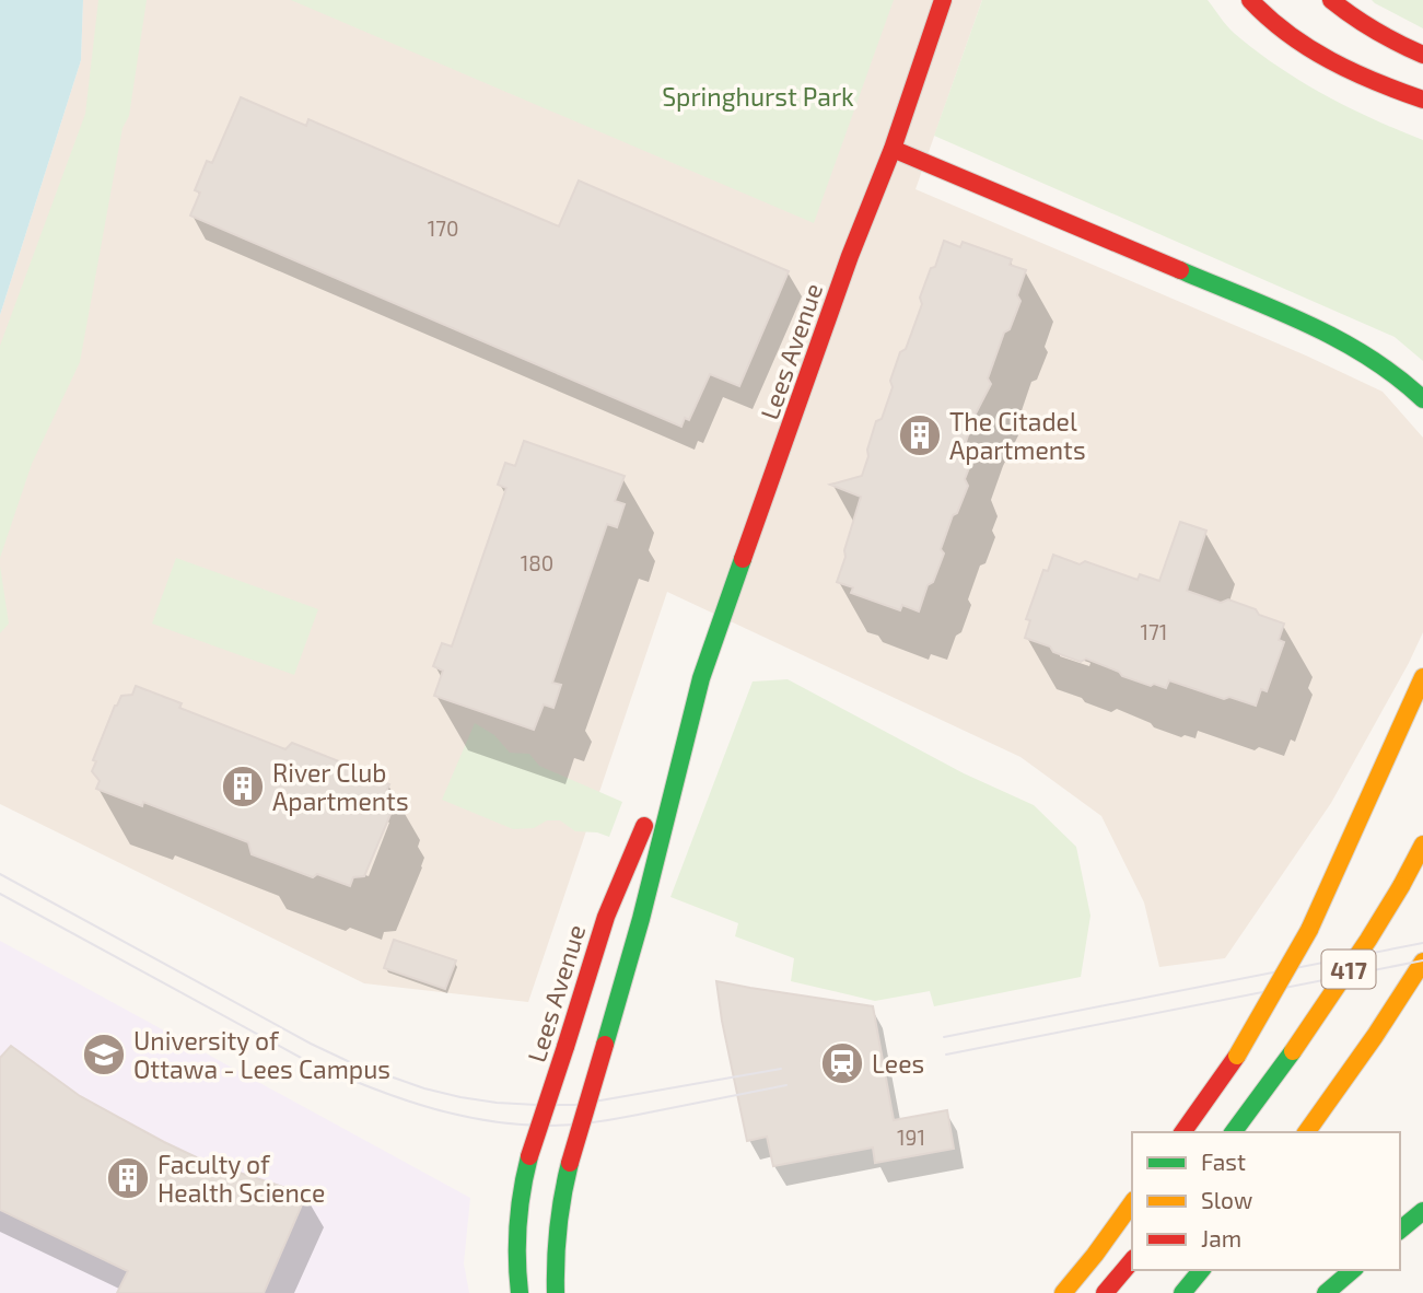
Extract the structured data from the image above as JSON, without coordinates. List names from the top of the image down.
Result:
{
  "streets": {
    "main road": ["Lees Avenue", "417"]
  },
  "parks": ["Springhurst Park"],
  "places": {
    "building": ["The Citadel Apartments", "River Club Apartments", "Faculty of Health Science"],
    "school or university": ["University of Ottawa - Lees Campus"],
    "station": ["Lees"]
  },
  "house_numbers": [
    "170",
    "180",
    "171",
    "191"
  ],
  "legend": ["Fast", "Slow", "Jam"]
}
